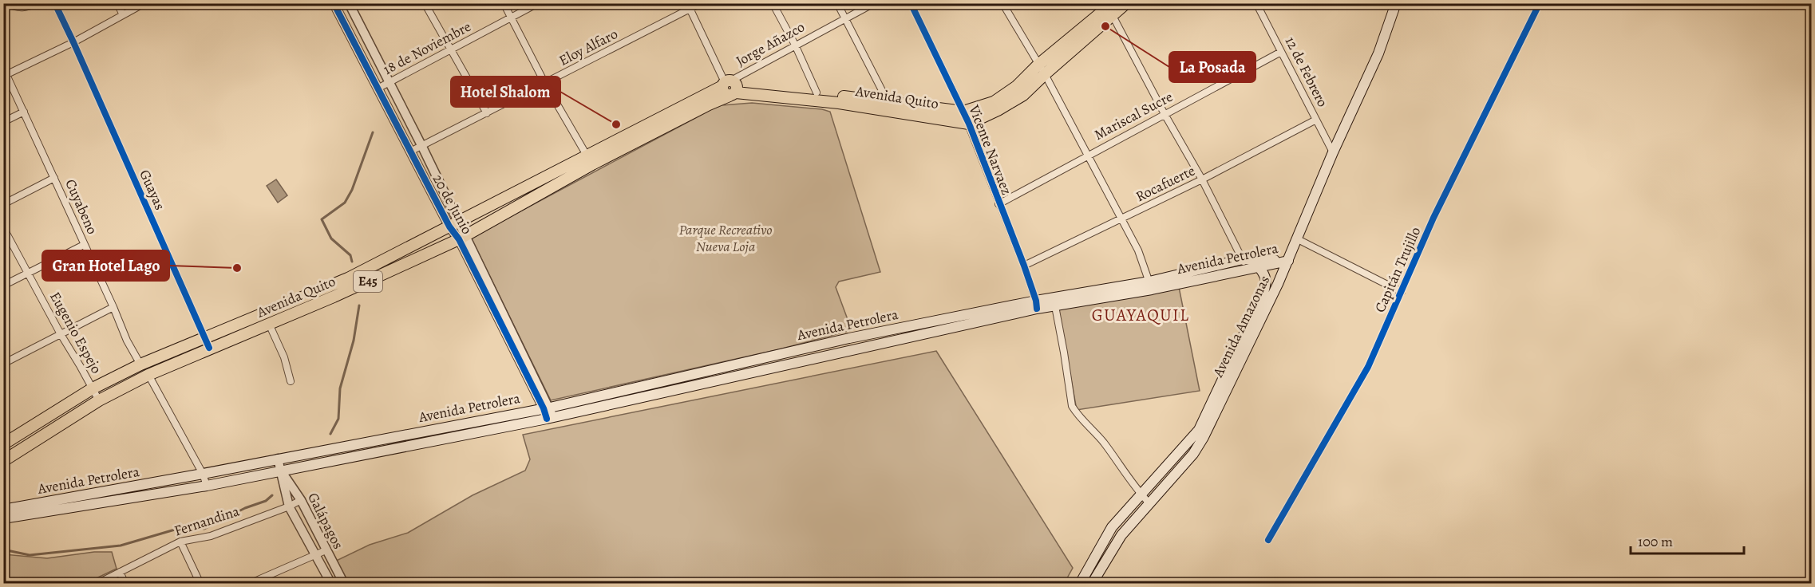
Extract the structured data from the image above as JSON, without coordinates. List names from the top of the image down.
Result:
{
  "streets": {
    "highway": ["Avenida Quito", "E45"],
    "main road": ["Avenida Petrolera", "Avenida Amazonas"],
    "street": [
      "Jorge Añazco",
      "Eloy Alfaro",
      "18 de Noviembre",
      "12 de Febrero",
      "Mariscal Sucre",
      "Vicente Narvaez",
      "Rocafuerte",
      "Guayas",
      "20 de Junio",
      "Cuyabeno",
      "Capitán Trujillo",
      "Eugenio Espejo",
      "Fernandina",
      "Galápagos"
    ]
  },
  "crossings": [
    ["Jorge Añazco", "Avenida Quito"],
    ["Eloy Alfaro", "20 de Junio"],
    ["18 de Noviembre", "20 de Junio"],
    ["12 de Febrero", "Mariscal Sucre"],
    ["12 de Febrero", "Rocafuerte"],
    ["12 de Febrero", "Avenida Amazonas"],
    ["Avenida Quito", "Vicente Narvaez"],
    ["Avenida Quito", "Guayas"],
    ["Avenida Quito", "20 de Junio"],
    ["Avenida Quito", "Cuyabeno"],
    ["Avenida Quito", "Eugenio Espejo"],
    ["Mariscal Sucre", "Vicente Narvaez"],
    ["Vicente Narvaez", "Rocafuerte"],
    ["Vicente Narvaez", "Avenida Petrolera"],
    ["20 de Junio", "Avenida Petrolera"],
    ["Avenida Petrolera", "Avenida Amazonas"],
    ["Avenida Petrolera", "Galápagos"],
    ["Fernandina", "Galápagos"]
  ],
  "districts": ["GUAYAQUIL"],
  "parks": ["Parque Recreativo Nueva Loja"],
  "places": ["La Posada", "Hotel Shalom", "Gran Hotel Lago"],
  "scale_bar": "100 m"
}
